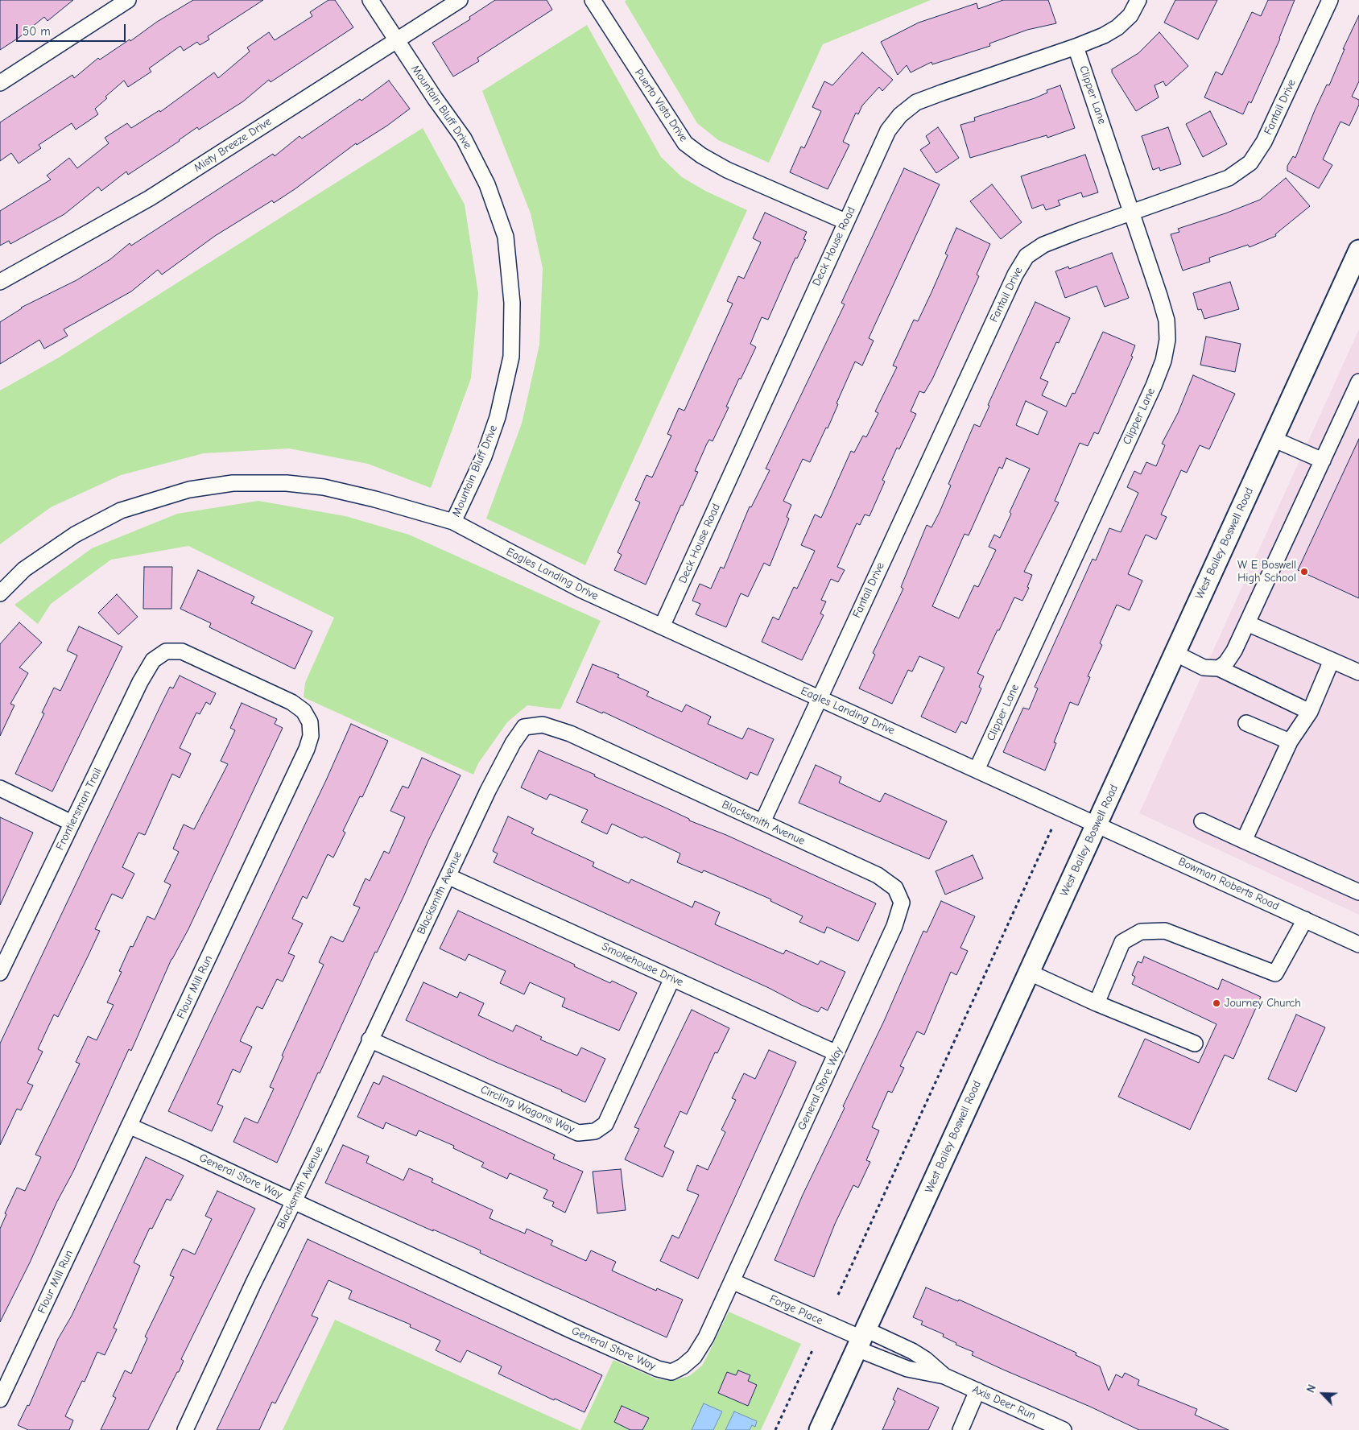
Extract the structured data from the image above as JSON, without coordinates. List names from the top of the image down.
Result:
{
  "streets": {
    "main road": ["West Bailey Boswell Road"],
    "street": [
      "Clipper Lane",
      "Puerto Vista Drive",
      "Mountain Bluff Drive",
      "Fantail Drive",
      "Misty Breeze Drive",
      "Deck House Road",
      "Eagles Landing Drive",
      "Frontiersman Trail",
      "Blacksmith Avenue",
      "Bowman Roberts Road",
      "Smokehouse Drive",
      "Flour Mill Run",
      "General Store Way",
      "Circling Wagons Way",
      "Forge Place",
      "Axis Deer Run"
    ]
  },
  "crossings": [
    ["Clipper Lane", "Fantail Drive"],
    ["Clipper Lane", "Deck House Road"],
    ["Clipper Lane", "Eagles Landing Drive"],
    ["Puerto Vista Drive", "Deck House Road"],
    ["Mountain Bluff Drive", "Misty Breeze Drive"],
    ["Mountain Bluff Drive", "Eagles Landing Drive"],
    ["Fantail Drive", "Eagles Landing Drive"],
    ["Fantail Drive", "Blacksmith Avenue"],
    ["Deck House Road", "Eagles Landing Drive"],
    ["West Bailey Boswell Road", "Eagles Landing Drive"],
    ["West Bailey Boswell Road", "Bowman Roberts Road"],
    ["West Bailey Boswell Road", "Forge Place"],
    ["West Bailey Boswell Road", "Axis Deer Run"],
    ["Eagles Landing Drive", "Bowman Roberts Road"],
    ["Frontiersman Trail", "Flour Mill Run"],
    ["Blacksmith Avenue", "Smokehouse Drive"],
    ["Blacksmith Avenue", "General Store Way"],
    ["Blacksmith Avenue", "Circling Wagons Way"],
    ["Smokehouse Drive", "General Store Way"],
    ["Smokehouse Drive", "Circling Wagons Way"],
    ["Flour Mill Run", "General Store Way"],
    ["General Store Way", "Forge Place"],
    ["Forge Place", "Axis Deer Run"]
  ],
  "places": ["W E Boswell High School", "Journey Church"],
  "scale_bar": "50 m",
  "north": "top left"
}
